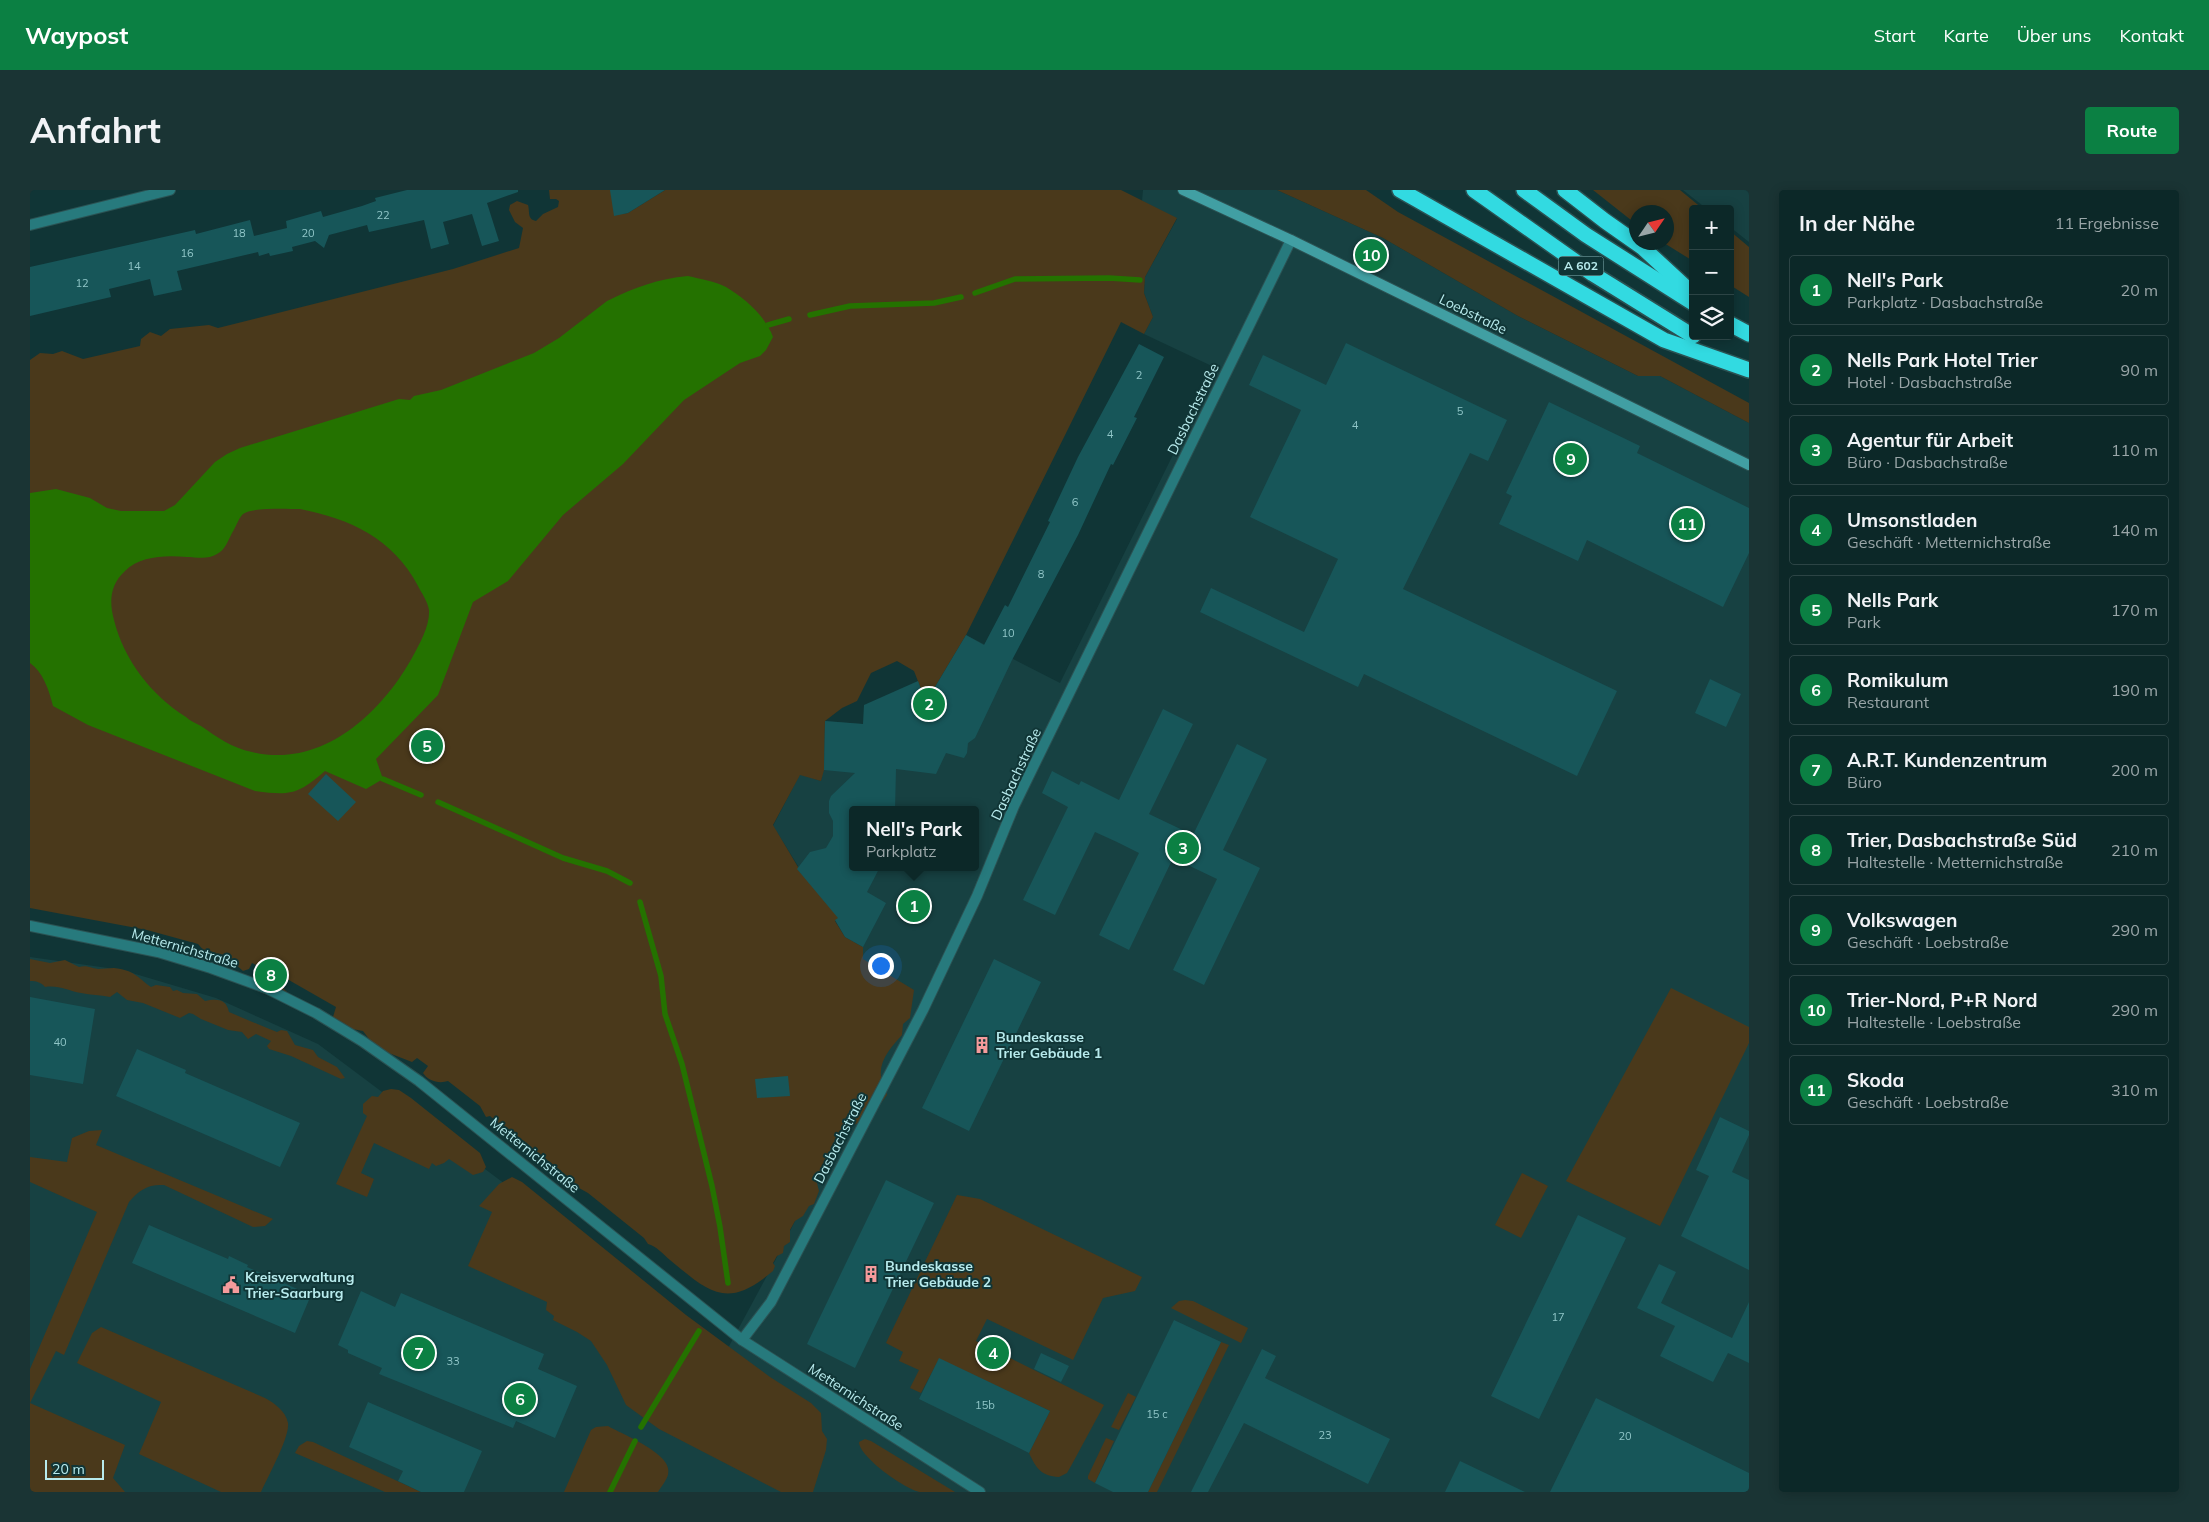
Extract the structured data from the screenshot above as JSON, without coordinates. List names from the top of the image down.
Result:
{
  "streets": {
    "highway": ["A 602"],
    "main road": ["Loebstraße"],
    "street": ["Dasbachstraße", "Metternichstraße"]
  },
  "crossings": [
    ["Loebstraße", "Dasbachstraße"],
    ["Dasbachstraße", "Metternichstraße"]
  ],
  "places": {
    "building": ["Bundeskasse Trier Gebäude 1", "Bundeskasse Trier Gebäude 2"],
    "public building": ["Kreisverwaltung Trier-Saarburg"]
  },
  "house_numbers": [
    "22",
    "18",
    "20",
    "16",
    "14",
    "12",
    "2",
    "5",
    "4",
    "4",
    "6",
    "8",
    "10",
    "40",
    "17",
    "33",
    "15b",
    "15 c",
    "23",
    "20"
  ],
  "scale_bar": "20 m",
  "north": "top right",
  "page": {
    "header": "Waypost",
    "nav": [
      "Start",
      "Karte",
      "Über uns",
      "Kontakt"
    ],
    "buttons": "Route",
    "title": "Anfahrt",
    "heading": ["In der Nähe", "11 Ergebnisse"],
    "map_buttons": ["+", "−"],
    "pins": [
      "10",
      "9",
      "11",
      "2",
      "5",
      "3",
      "1",
      "8",
      "4",
      "7",
      "6"
    ],
    "list": [
      {
        "mark": "1",
        "name": "Nell's Park",
        "note": "Parkplatz · Dasbachstraße",
        "value": "20 m"
      },
      {
        "mark": "2",
        "name": "Nells Park Hotel Trier",
        "note": "Hotel · Dasbachstraße",
        "value": "90 m"
      },
      {
        "mark": "3",
        "name": "Agentur für Arbeit",
        "note": "Büro · Dasbachstraße",
        "value": "110 m"
      },
      {
        "mark": "4",
        "name": "Umsonstladen",
        "note": "Geschäft · Metternichstraße",
        "value": "140 m"
      },
      {
        "mark": "5",
        "name": "Nells Park",
        "note": "Park",
        "value": "170 m"
      },
      {
        "mark": "6",
        "name": "Romikulum",
        "note": "Restaurant",
        "value": "190 m"
      },
      {
        "mark": "7",
        "name": "A.R.T. Kundenzentrum",
        "note": "Büro",
        "value": "200 m"
      },
      {
        "mark": "8",
        "name": "Trier, Dasbachstraße Süd",
        "note": "Haltestelle · Metternichstraße",
        "value": "210 m"
      },
      {
        "mark": "9",
        "name": "Volkswagen",
        "note": "Geschäft · Loebstraße",
        "value": "290 m"
      },
      {
        "mark": "10",
        "name": "Trier-Nord, P+R Nord",
        "note": "Haltestelle · Loebstraße",
        "value": "290 m"
      },
      {
        "mark": "11",
        "name": "Skoda",
        "note": "Geschäft · Loebstraße",
        "value": "310 m"
      }
    ],
    "popup": ["Nell's Park", "Parkplatz"],
    "scale": "20 m"
  }
}
